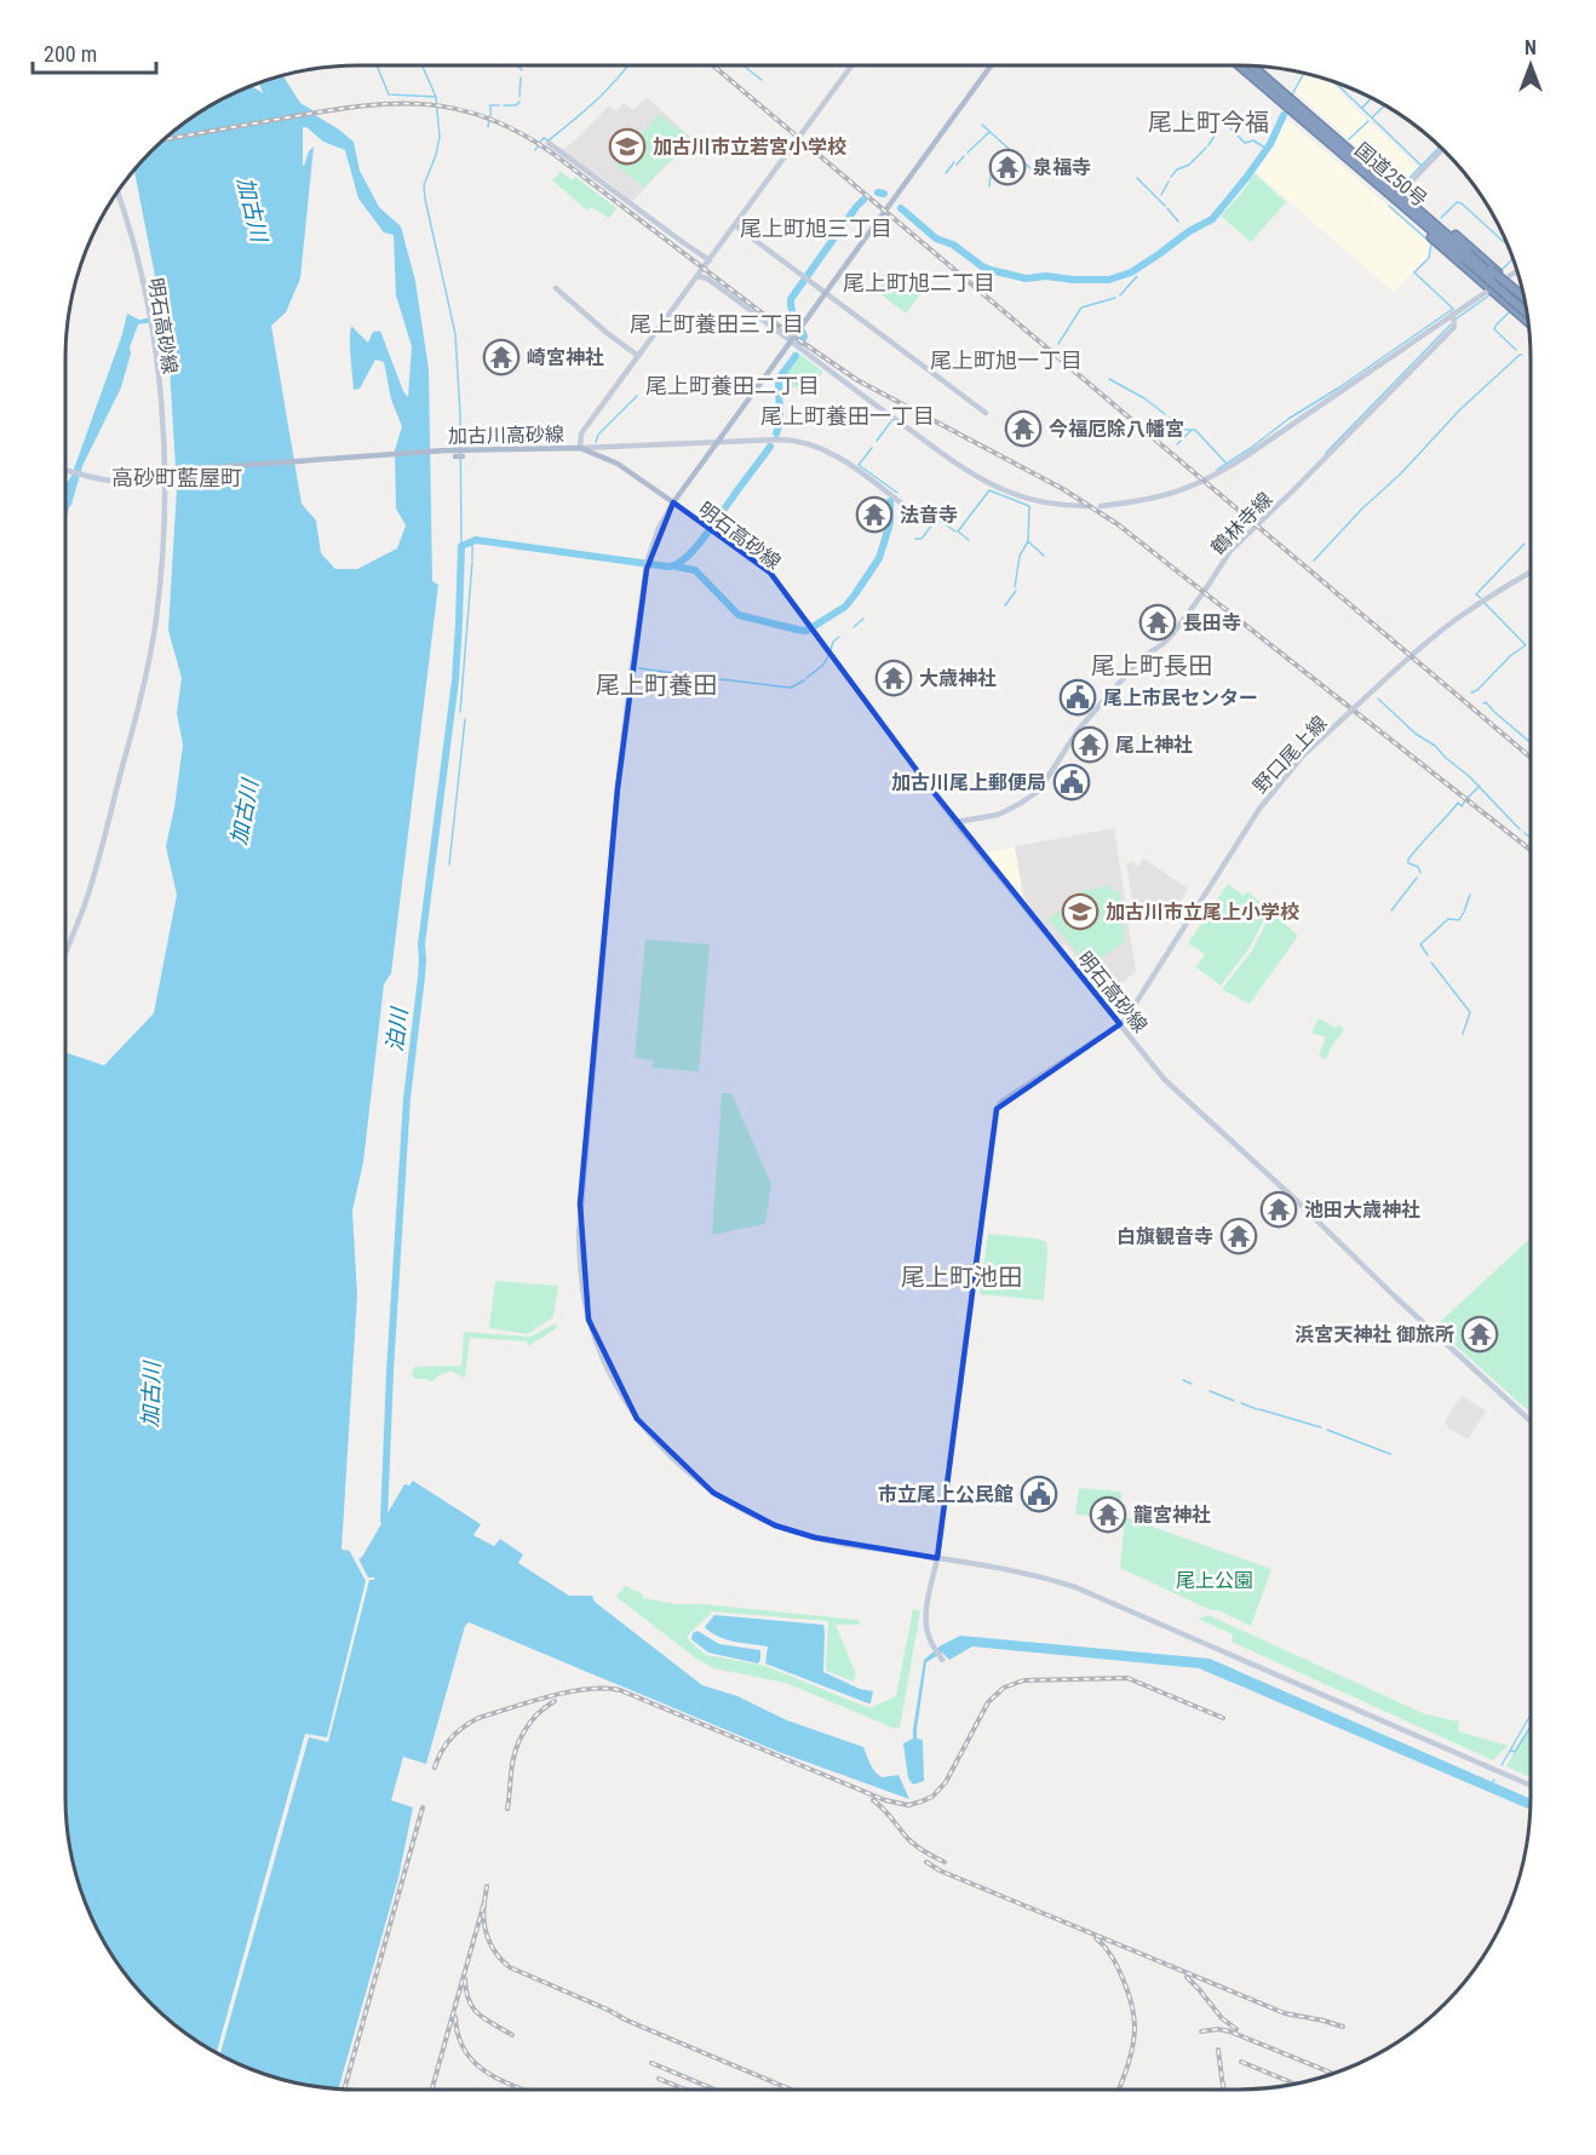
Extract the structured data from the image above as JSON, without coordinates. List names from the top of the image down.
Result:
{
  "streets": {
    "highway": ["国道250号"],
    "main road": ["加古川高砂線"],
    "street": ["明石高砂線", "鶴林寺線", "野口尾上線"]
  },
  "crossings": [
    ["明石高砂線", "加古川高砂線"],
    ["明石高砂線", "鶴林寺線"],
    ["明石高砂線", "野口尾上線"]
  ],
  "districts": [
    "尾上町今福",
    "尾上町旭三丁目",
    "尾上町旭二丁目",
    "尾上町養田三丁目",
    "尾上町旭一丁目",
    "尾上町養田二丁目",
    "尾上町養田一丁目",
    "高砂町藍屋町",
    "尾上町長田",
    "尾上町養田",
    "尾上町池田"
  ],
  "water": ["加古川", "泊川"],
  "parks": ["尾上公園"],
  "places": {
    "school or university": ["加古川市立若宮小学校", "加古川市立尾上小学校"],
    "temple": [
      "泉福寺",
      "崎宮神社",
      "今福厄除八幡宮",
      "法音寺",
      "長田寺",
      "大歳神社",
      "尾上神社",
      "池田大歳神社",
      "白旗観音寺",
      "浜宮天神社 御旅所",
      "龍宮神社"
    ],
    "public building": ["尾上市民センター", "加古川尾上郵便局", "市立尾上公民館"]
  },
  "scale_bar": "200 m",
  "north": "top"
}
